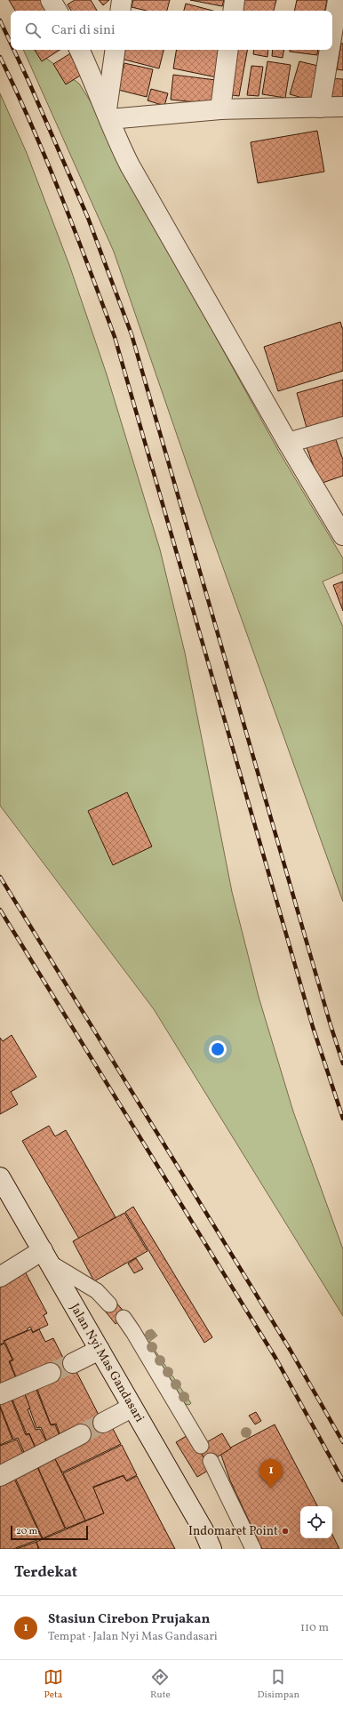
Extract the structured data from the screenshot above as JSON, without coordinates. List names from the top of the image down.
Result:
{
  "streets": {
    "street": ["Jalan Nyi Mas Gandasari"]
  },
  "places": ["Indomaret Point"],
  "scale_bar": "20 m",
  "page": {
    "search": "Cari di sini",
    "pins": "1",
    "scale": "20 m",
    "heading": "Terdekat",
    "list": [
      {
        "mark": "1",
        "name": "Stasiun Cirebon Prujakan",
        "note": "Tempat · Jalan Nyi Mas Gandasari",
        "value": "110 m"
      }
    ],
    "nav": ["Peta", "Rute", "Disimpan"]
  }
}
